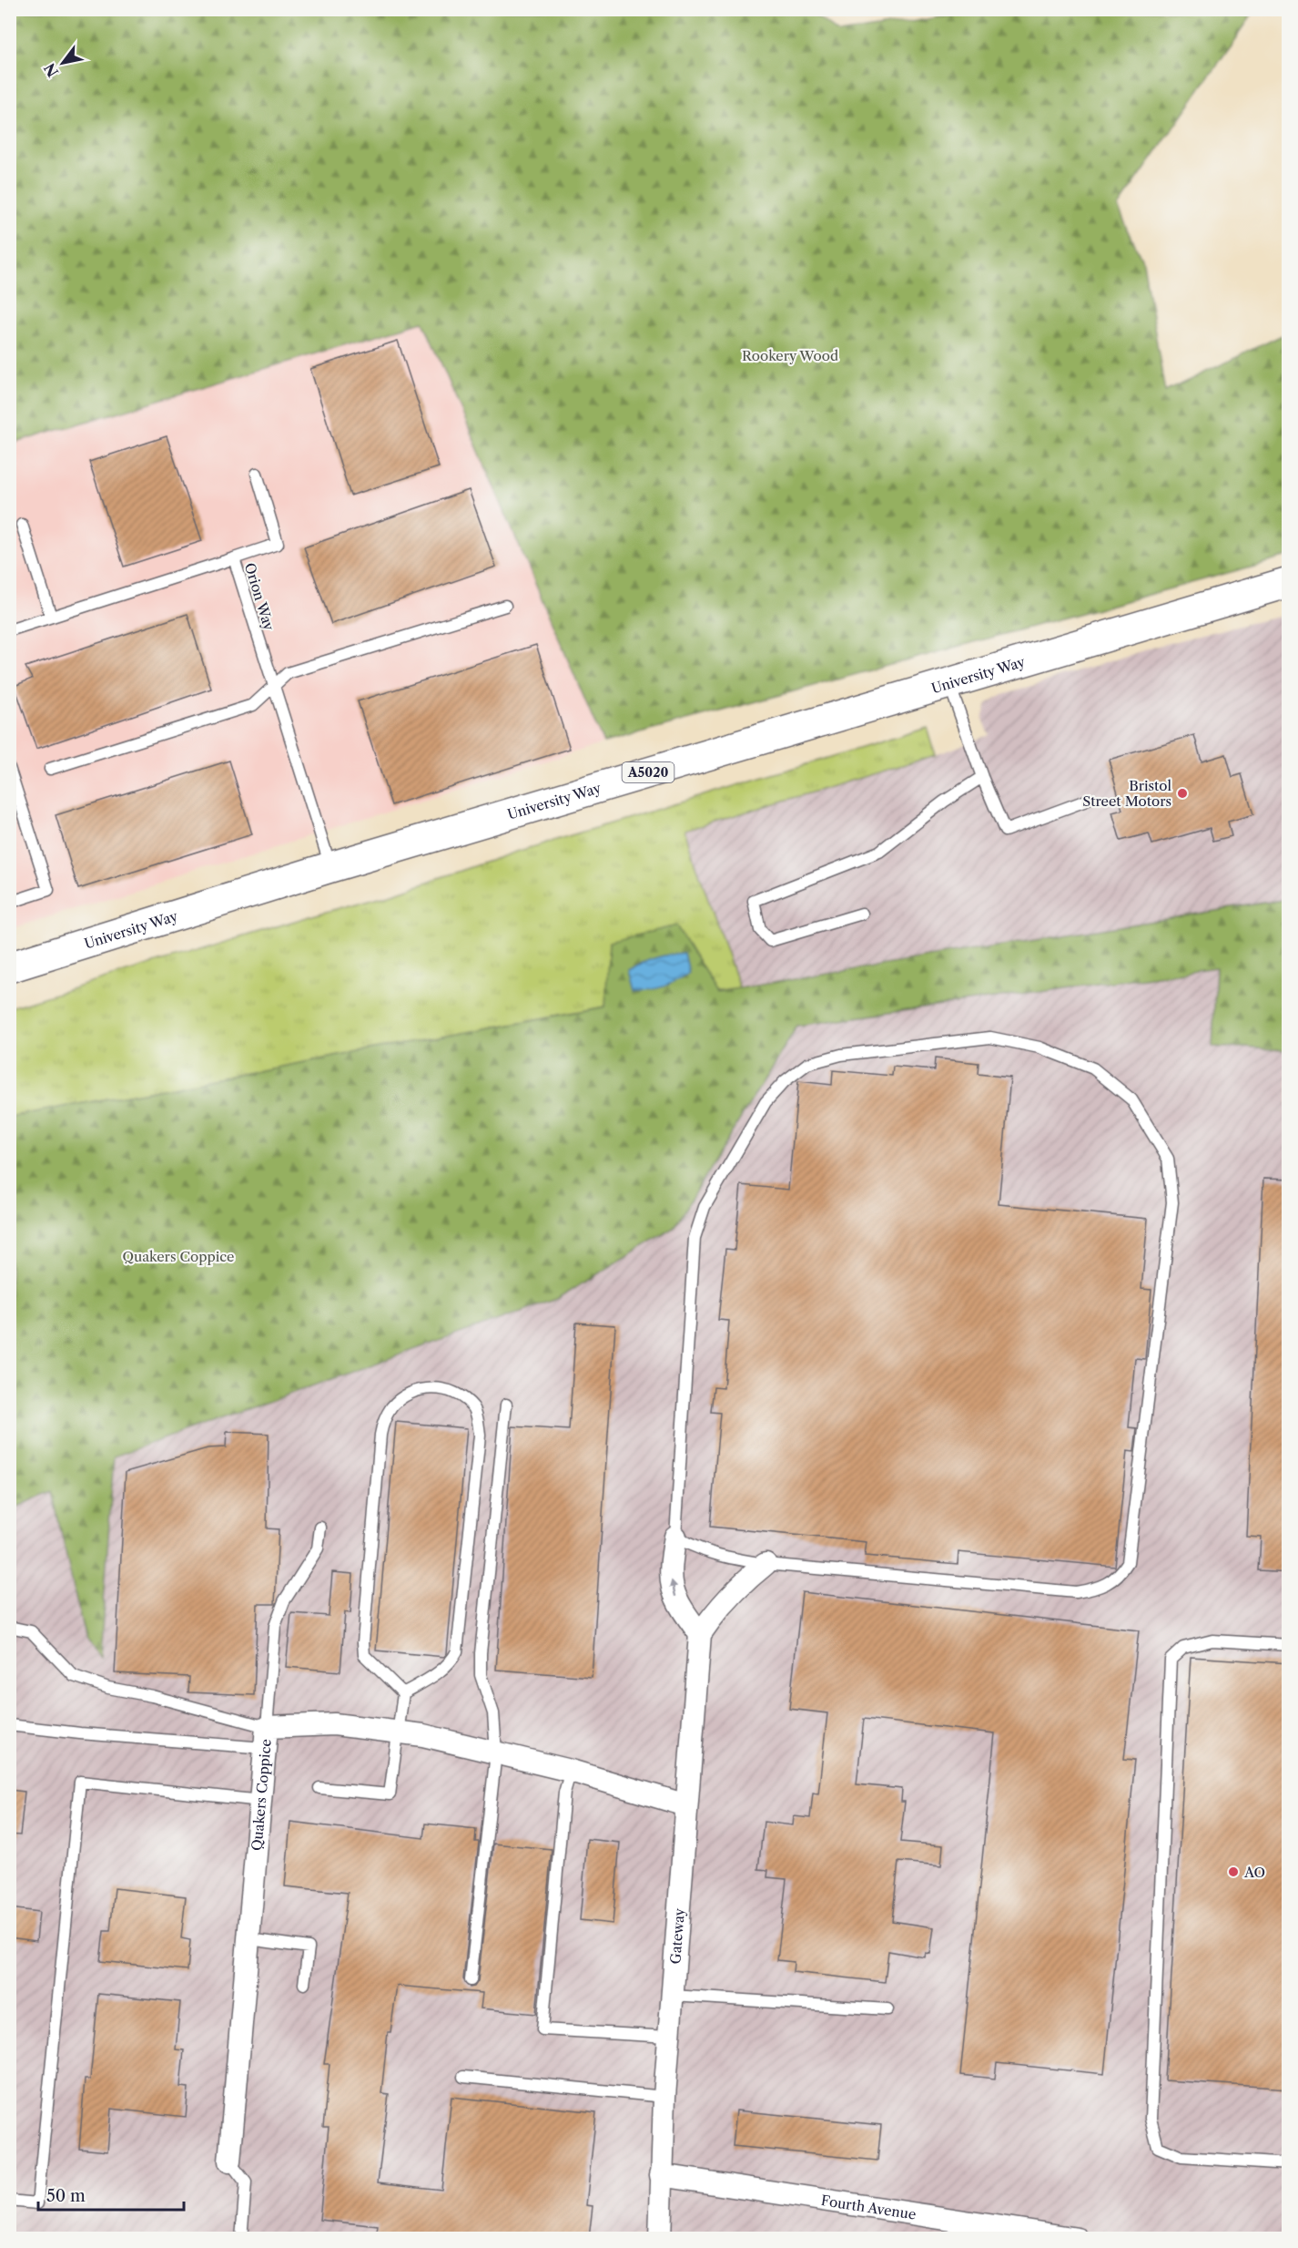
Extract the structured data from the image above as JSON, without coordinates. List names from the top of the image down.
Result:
{
  "streets": {
    "highway": ["University Way", "A5020"],
    "street": ["Quakers Coppice", "Gateway", "Fourth Avenue"],
    "lane": ["Orion Way"]
  },
  "crossings": [
    ["Orion Way", "University Way"],
    ["Quakers Coppice", "Gateway"],
    ["Gateway", "Fourth Avenue"]
  ],
  "parks": ["Rookery Wood", "Quakers Coppice"],
  "places": ["Bristol Street Motors", "AO"],
  "scale_bar": "50 m",
  "north": "bottom left"
}
